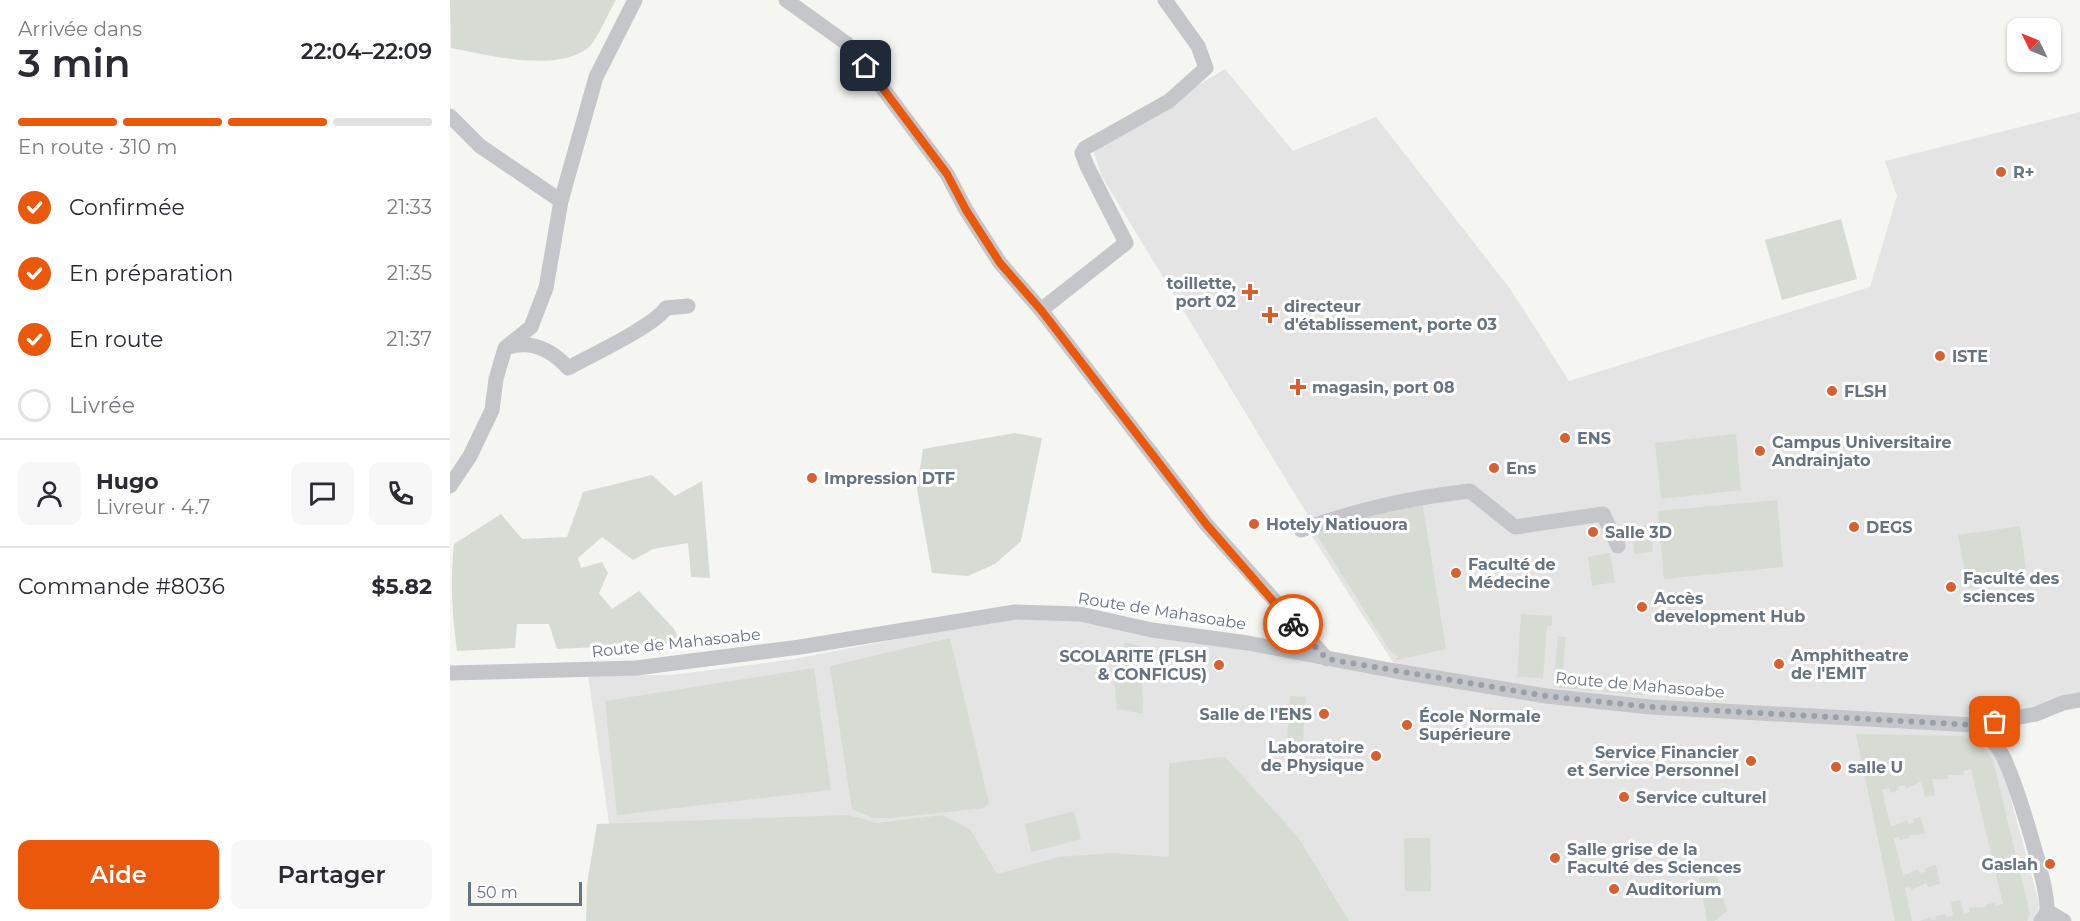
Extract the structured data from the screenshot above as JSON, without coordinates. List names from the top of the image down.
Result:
{
  "streets": {
    "street": ["Route de Mahasoabe"]
  },
  "places": {
    "other": [
      "R+",
      "ISTE",
      "FLSH",
      "ENS",
      "Campus Universitaire Andrainjato",
      "Ens",
      "Impression DTF",
      "Hotely Natiouora",
      "DEGS",
      "Salle 3D",
      "Faculté de Médecine",
      "Faculté des sciences",
      "Accès development Hub",
      "Amphitheatre de l'EMIT",
      "SCOLARITE (FLSH & CONFICUS)",
      "Salle de l'ENS",
      "École Normale Supérieure",
      "Laboratoire de Physique",
      "Service Financier et Service Personnel",
      "salle U",
      "Service culturel",
      "Salle grise de la Faculté des Sciences",
      "Gaslah",
      "Auditorium"
    ],
    "health": ["toillette, port 02", "directeur d'établissement, porte 03", "magasin, port 08"]
  },
  "scale_bar": "50 m",
  "north": "top left",
  "page": {
    "heading": ["3 min", "Arrivée dans", "22:04–22:09"],
    "panel": [
      "Hugo",
      "Livreur · 4.7",
      "Commande #8036",
      "$5.82"
    ],
    "bar": "En route · 310 m",
    "list": [
      ["Confirmée", "21:33"],
      ["En préparation", "21:35"],
      ["En route", "21:37"],
      "Livrée"
    ],
    "buttons": ["Aide", "Partager"],
    "scale": "50 m"
  }
}
